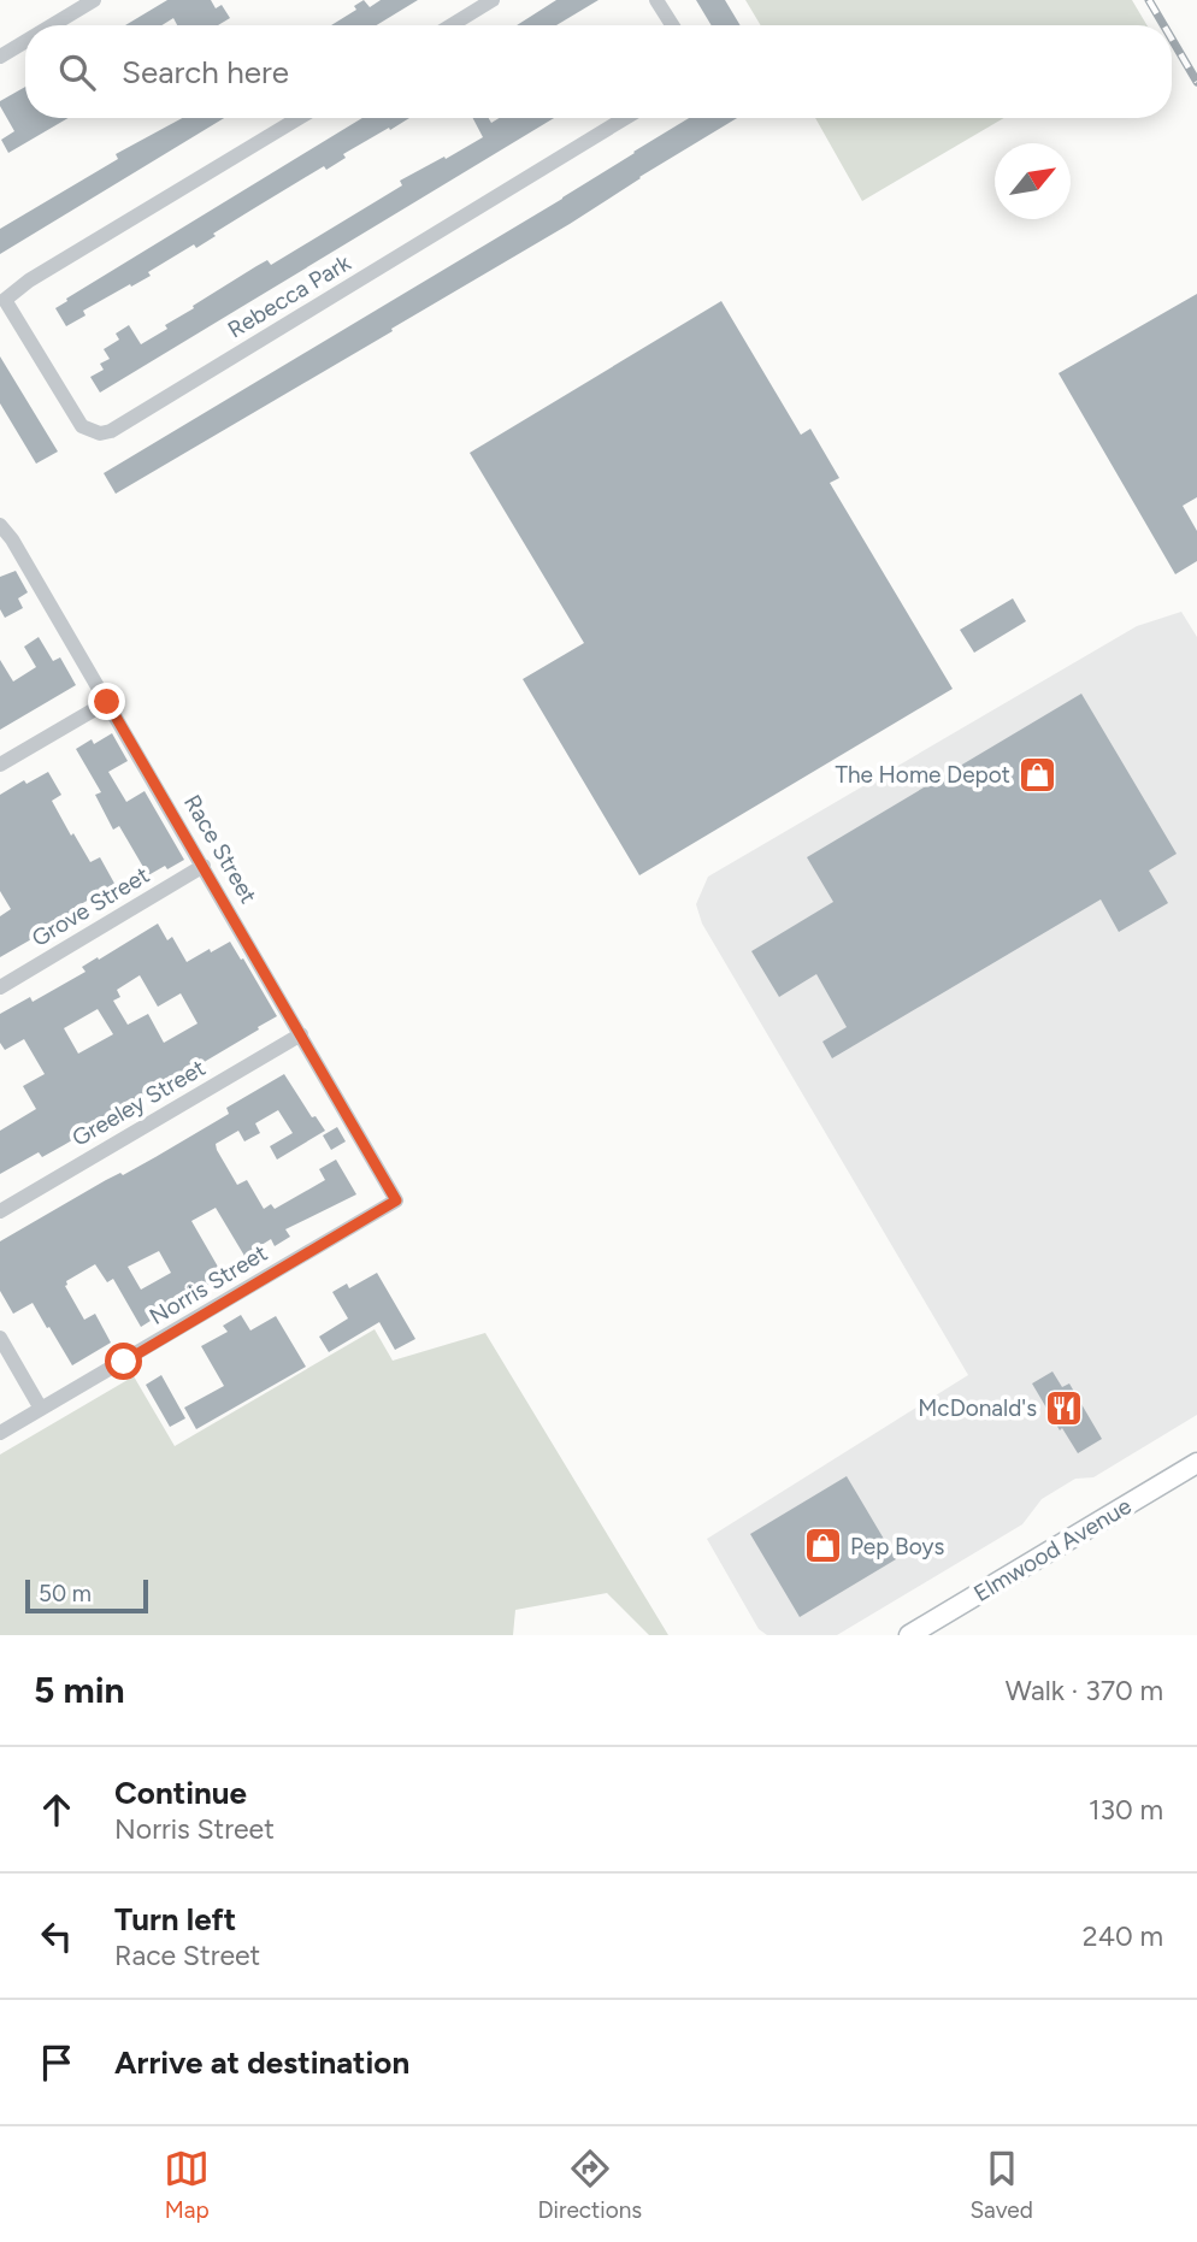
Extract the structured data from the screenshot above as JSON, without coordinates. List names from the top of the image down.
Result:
{
  "streets": {
    "street": [
      "Rebecca Park",
      "Race Street",
      "Grove Street",
      "Greeley Street",
      "Norris Street",
      "Elmwood Avenue"
    ]
  },
  "crossings": [
    ["Race Street", "Grove Street"],
    ["Race Street", "Greeley Street"],
    ["Race Street", "Norris Street"]
  ],
  "places": {
    "shop": ["The Home Depot", "Pep Boys"],
    "restaurant": ["McDonald's"]
  },
  "scale_bar": "50 m",
  "north": "top right",
  "page": {
    "search": "Search here",
    "scale": "50 m",
    "heading": ["5 min", "Walk · 370 m"],
    "list": [
      ["Continue", "Norris Street", "130 m"],
      ["Turn left", "Race Street", "240 m"],
      "Arrive at destination"
    ],
    "nav": ["Map", "Directions", "Saved"]
  }
}
